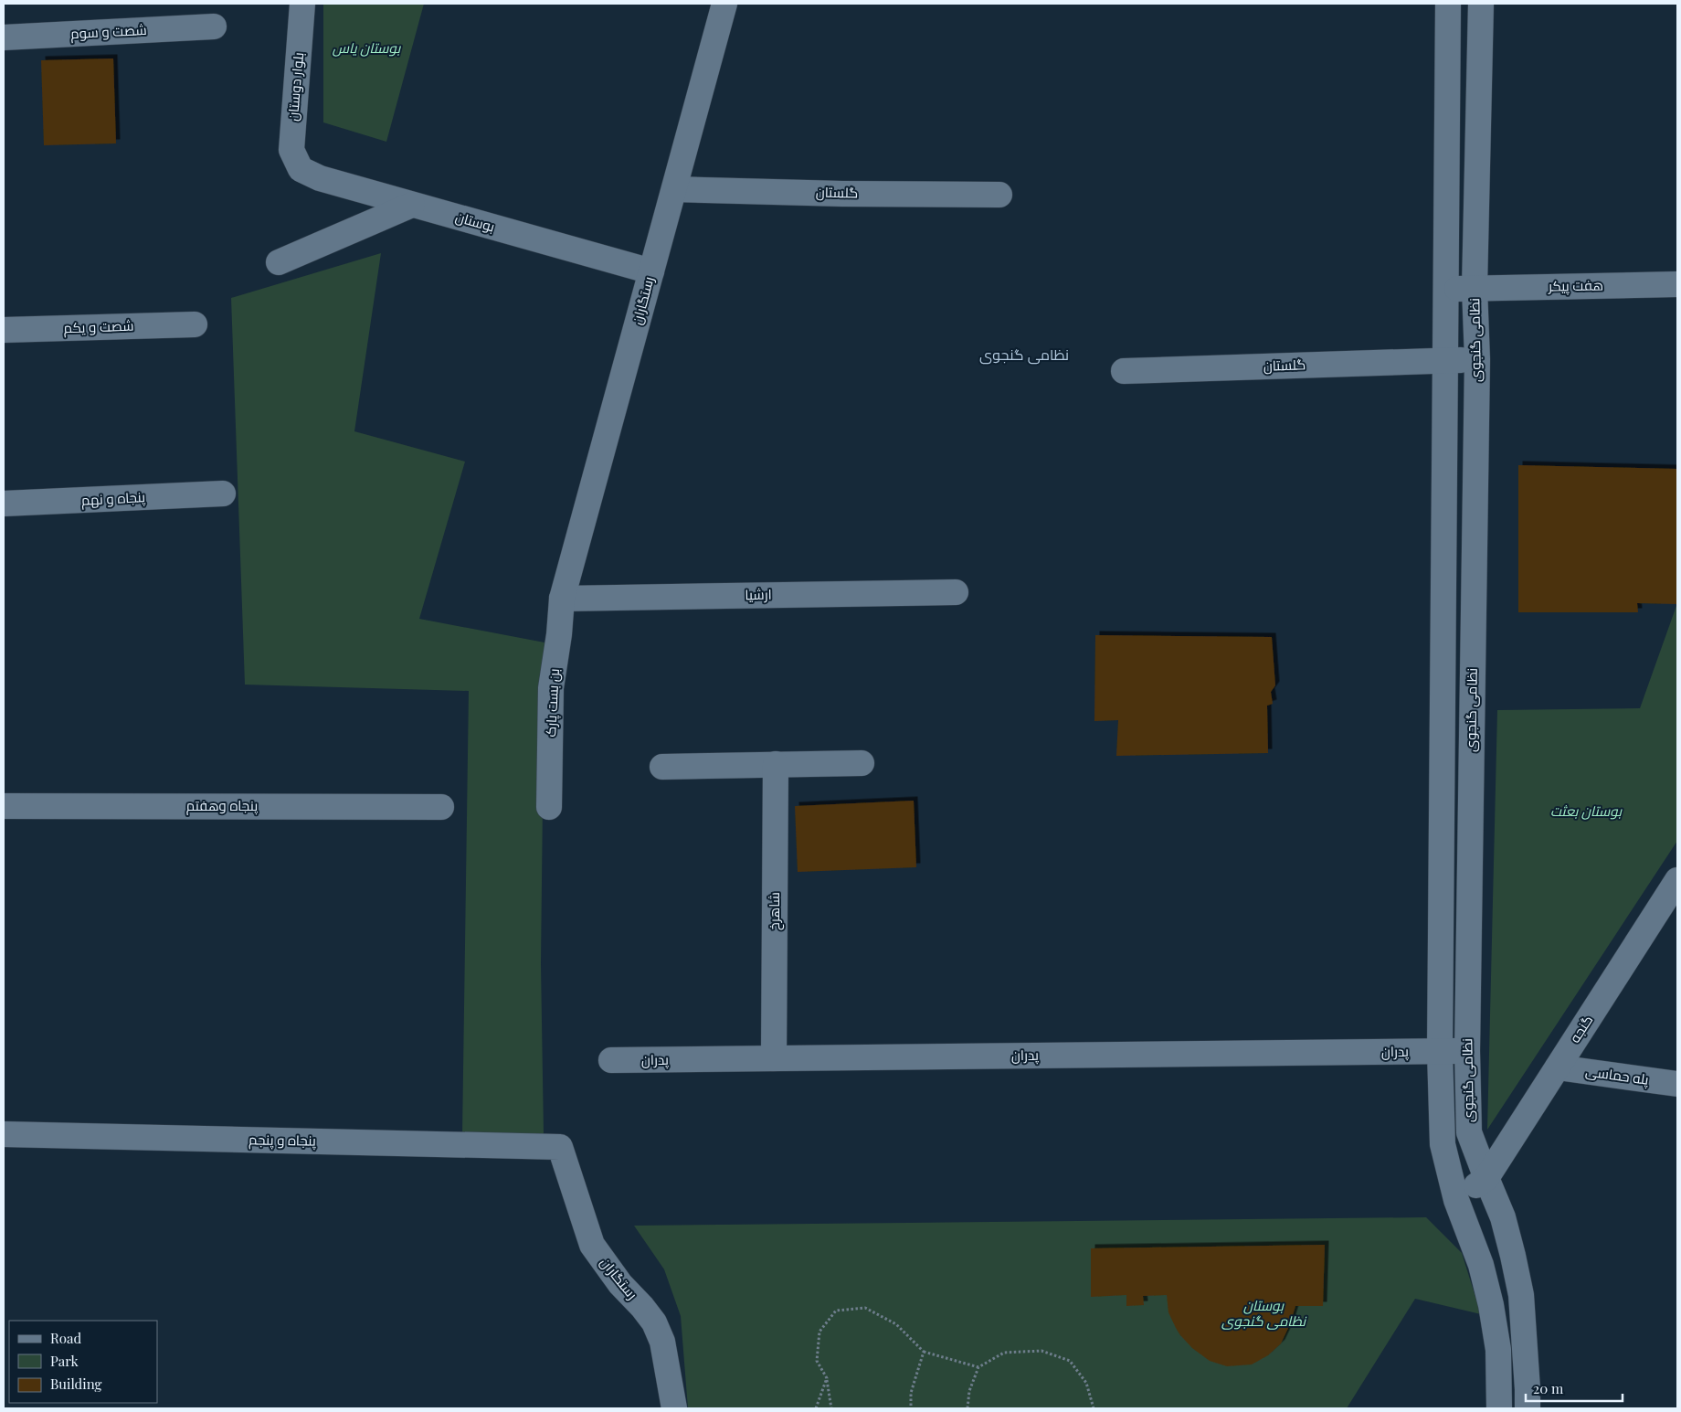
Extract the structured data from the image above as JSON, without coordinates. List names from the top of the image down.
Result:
{
  "streets": {
    "street": [
      "شصت و سوم",
      "بلوار دوستان",
      "گلستان",
      "بوستان",
      "هفت پیکر",
      "رستگاران",
      "شصت و یکم",
      "نظامی گنجوی",
      "پنجاه و نهم",
      "ارشیا",
      "بن بست پارک",
      "پنجاه وهفتم",
      "شاهرخ",
      "گنجه",
      "پدران",
      "پله حماسی",
      "پنجاه و پنجم"
    ]
  },
  "crossings": [
    ["بلوار دوستان", "بوستان"],
    ["گلستان", "رستگاران"],
    ["گلستان", "نظامی گنجوی"],
    ["بوستان", "رستگاران"],
    ["هفت پیکر", "نظامی گنجوی"],
    ["رستگاران", "ارشیا"],
    ["رستگاران", "بن بست پارک"],
    ["رستگاران", "پنجاه و پنجم"],
    ["نظامی گنجوی", "گنجه"],
    ["نظامی گنجوی", "پدران"],
    ["ارشیا", "بن بست پارک"],
    ["شاهرخ", "پدران"],
    ["گنجه", "پله حماسی"]
  ],
  "districts": ["نظامی گنجوی"],
  "parks": ["بوستان یاس", "بوستان بعثت", "بوستان نظامی گنجوی"],
  "legend": ["Road", "Park", "Building"],
  "scale_bar": "20 m"
}
